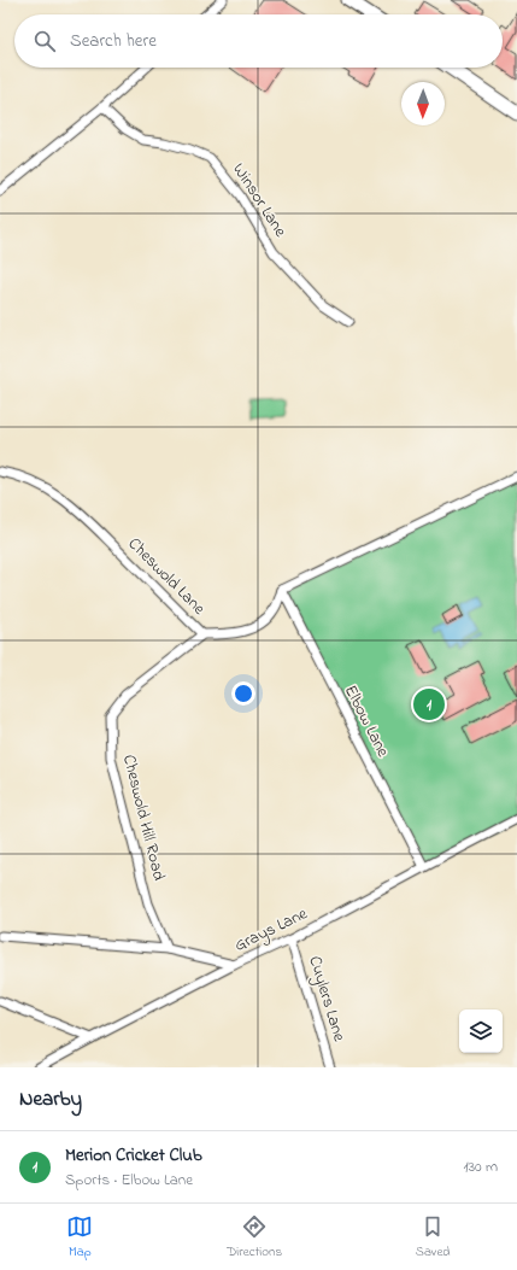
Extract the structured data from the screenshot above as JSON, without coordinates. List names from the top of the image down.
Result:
{
  "streets": {
    "street": [
      "Winsor Lane",
      "Cheswold Lane",
      "Elbow Lane",
      "Cheswold Hill Road",
      "Grays Lane",
      "Cuylers Lane"
    ]
  },
  "crossings": [
    ["Cheswold Lane", "Elbow Lane"],
    ["Cheswold Lane", "Cheswold Hill Road"],
    ["Elbow Lane", "Grays Lane"],
    ["Grays Lane", "Cuylers Lane"]
  ],
  "north": "bottom",
  "page": {
    "search": "Search here",
    "pins": "1",
    "heading": "Nearby",
    "list": [
      {
        "mark": "1",
        "name": "Merion Cricket Club",
        "note": "Sports · Elbow Lane",
        "value": "130 m"
      }
    ],
    "nav": ["Map", "Directions", "Saved"]
  }
}
